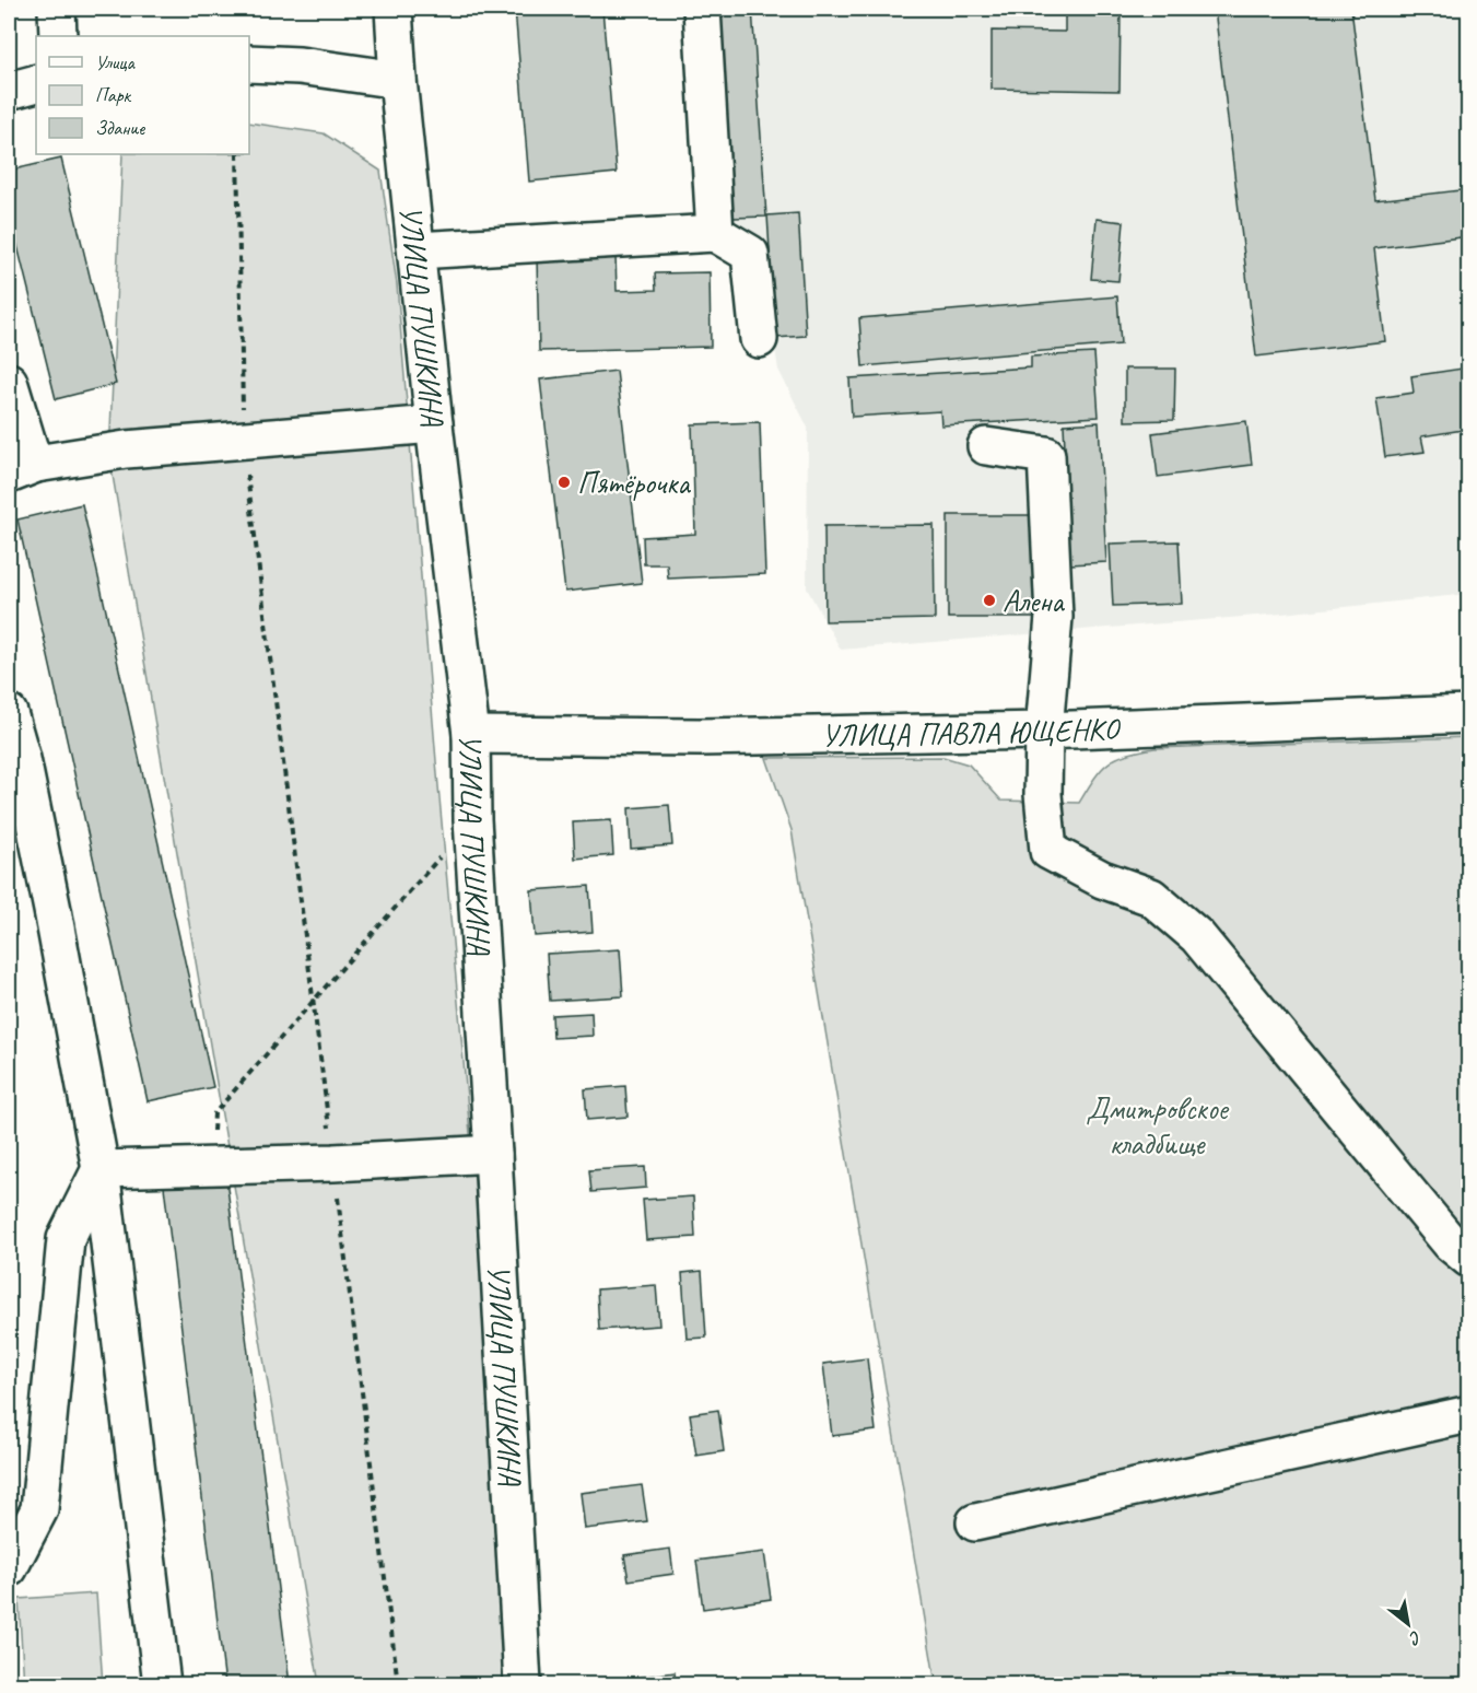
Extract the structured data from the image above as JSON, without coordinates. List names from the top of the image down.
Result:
{
  "streets": {
    "street": ["УЛИЦА ПУШКИНА", "УЛИЦА ПАВЛА ЮЩЕНКО"]
  },
  "crossings": [
    ["УЛИЦА ПУШКИНА", "УЛИЦА ПАВЛА ЮЩЕНКО"]
  ],
  "parks": ["Дмитровское кладбище"],
  "places": ["Пятёрочка", "Алена"],
  "legend": ["Улица", "Парк", "Здание"],
  "north": "bottom right"
}
